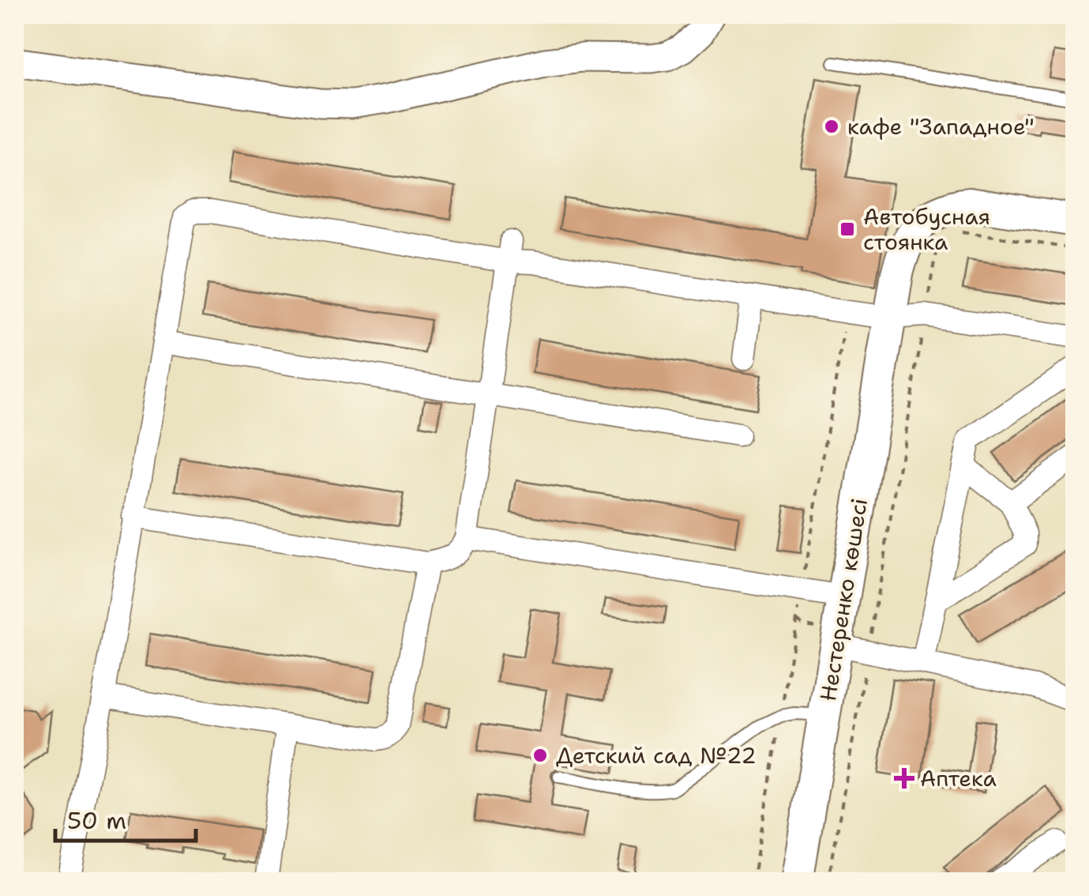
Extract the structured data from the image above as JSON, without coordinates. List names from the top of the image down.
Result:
{
  "streets": {
    "main road": ["Нестеренко көшесі"]
  },
  "places": {
    "other": ["кафе \"Западное\"", "Детский сад №22"],
    "transit": ["Автобусная стоянка"],
    "health": ["Аптека"]
  },
  "scale_bar": "50 m"
}
